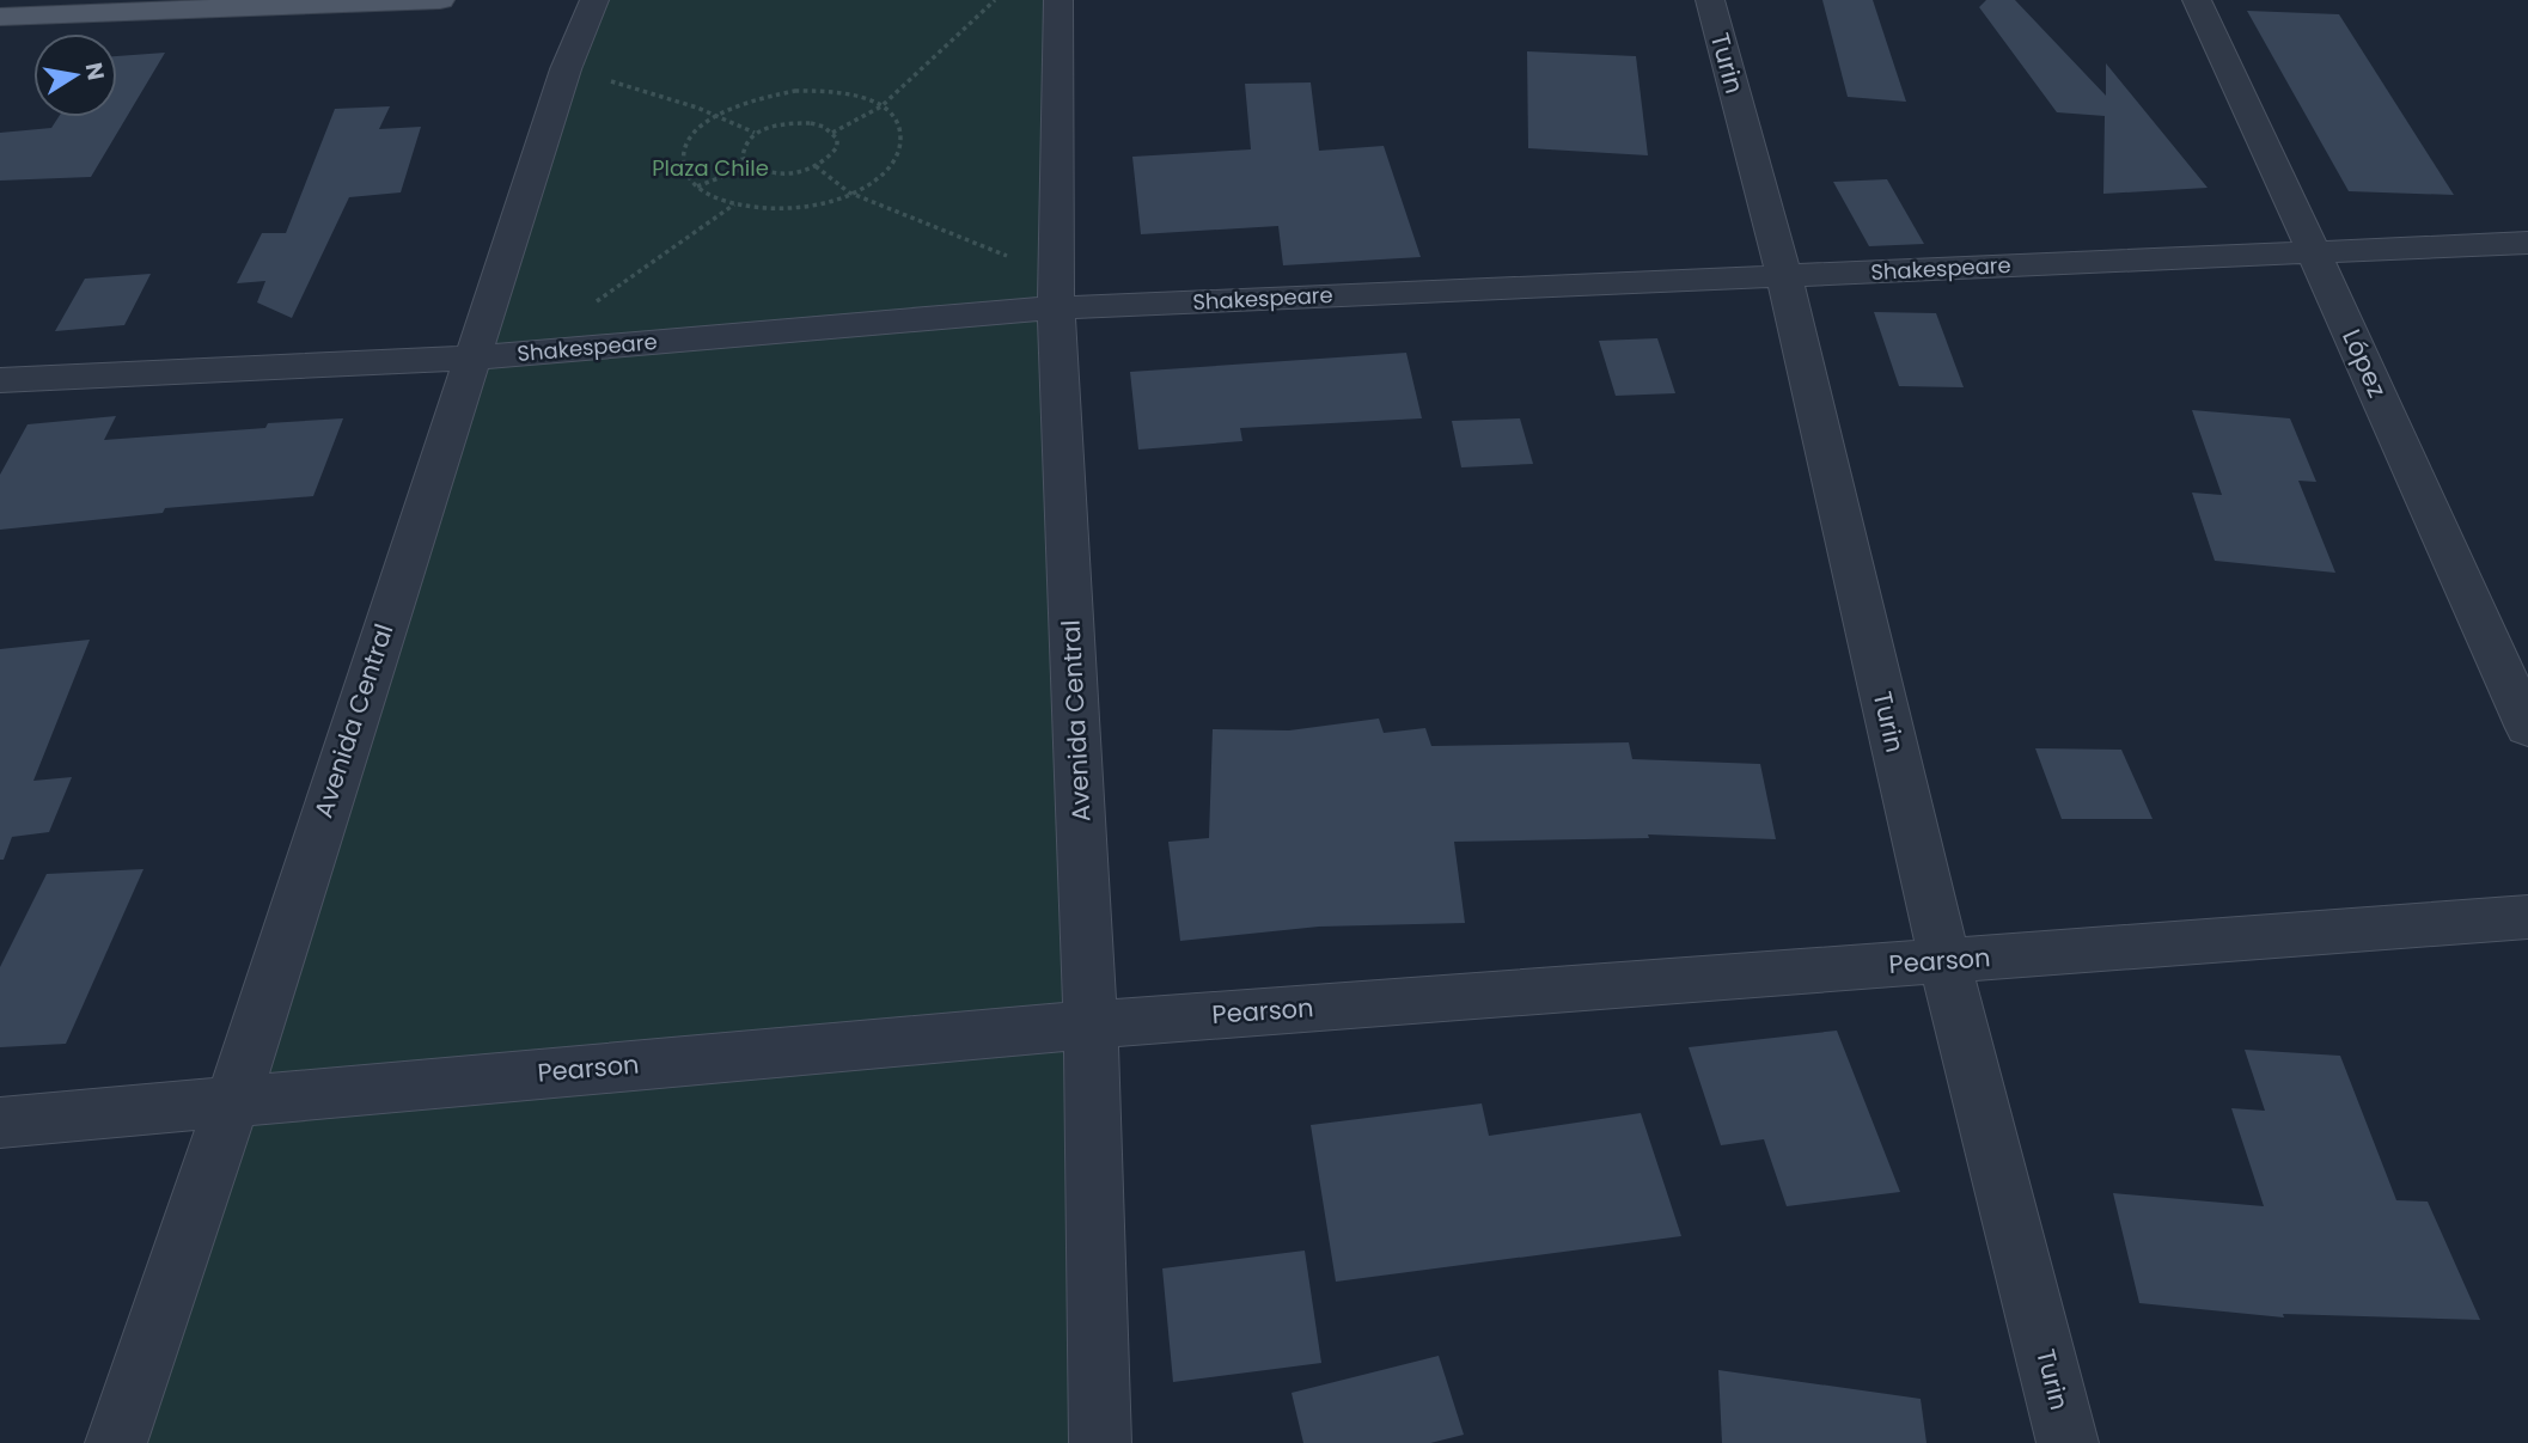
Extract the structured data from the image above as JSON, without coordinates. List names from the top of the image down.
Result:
{
  "streets": {
    "street": [
      "Turin",
      "Shakespeare",
      "López",
      "Avenida Central",
      "Pearson"
    ]
  },
  "crossings": [
    ["Turin", "Shakespeare"],
    ["Turin", "Pearson"],
    ["Shakespeare", "López"],
    ["Shakespeare", "Avenida Central"],
    ["Avenida Central", "Pearson"]
  ],
  "parks": ["Plaza Chile"],
  "north": "right"
}
